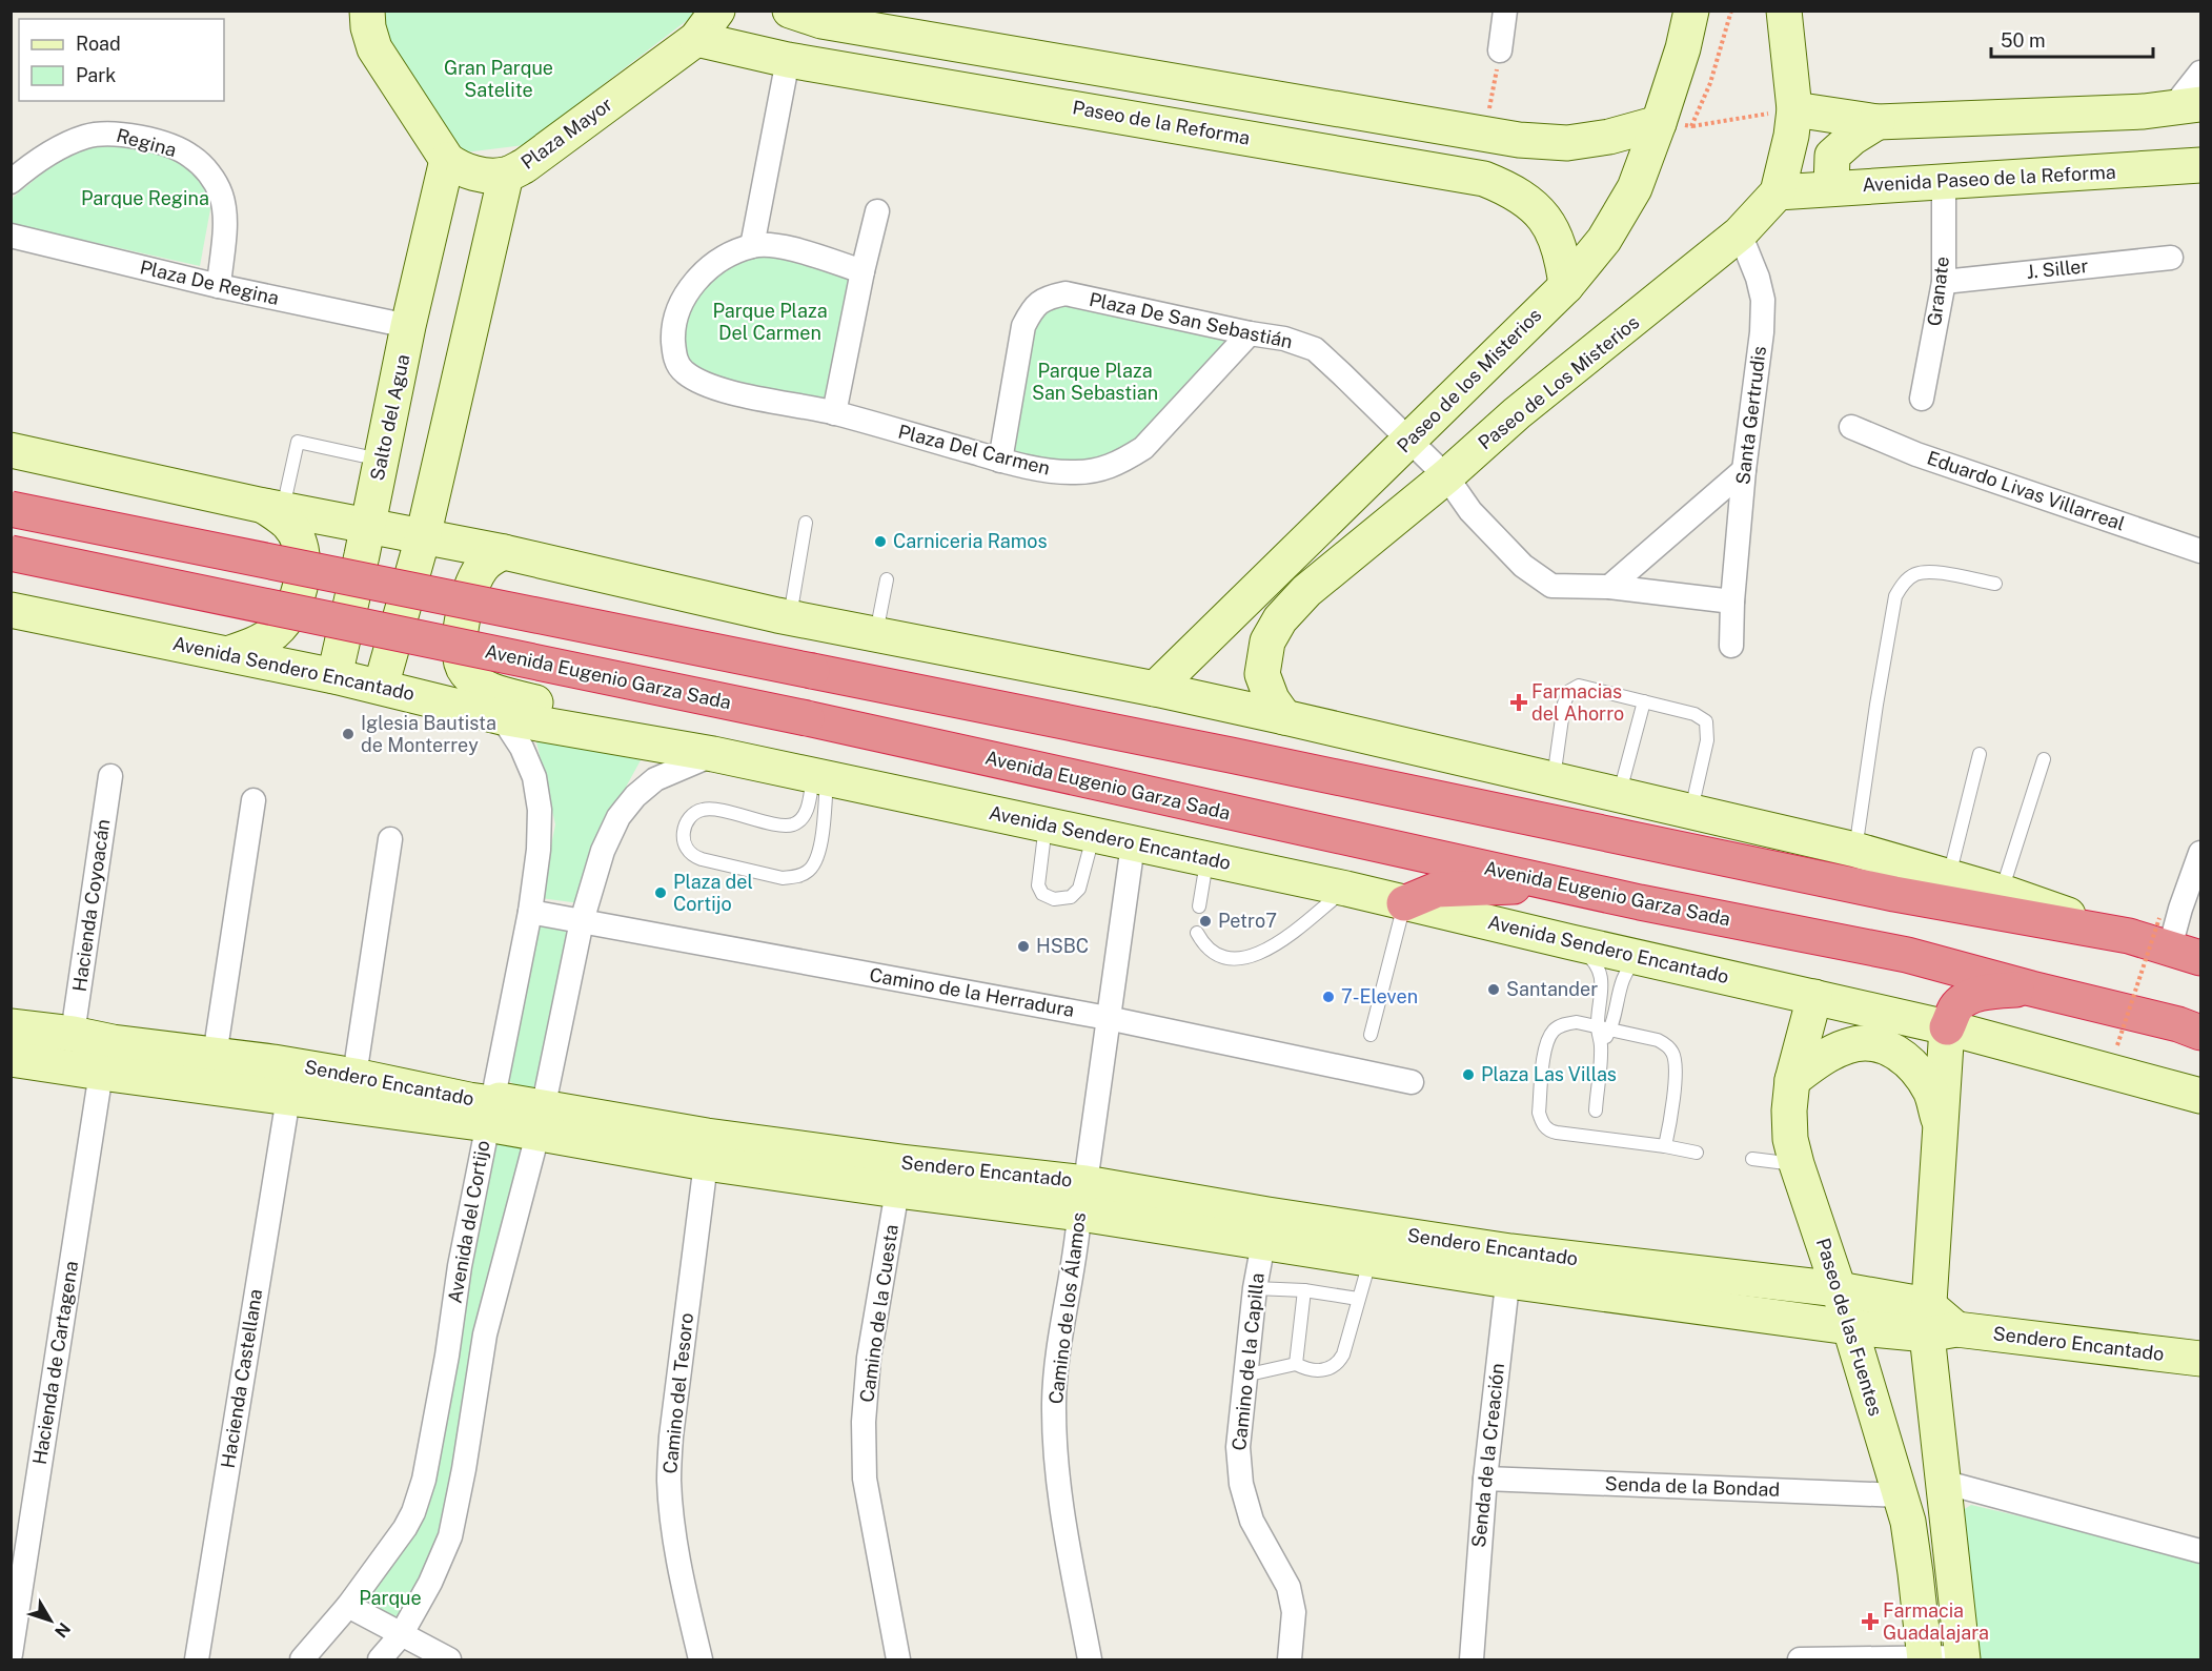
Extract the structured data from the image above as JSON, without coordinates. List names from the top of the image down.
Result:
{
  "streets": {
    "highway": ["Avenida Eugenio Garza Sada"],
    "street": [
      "Paseo de la Reforma",
      "Plaza Mayor",
      "Regina",
      "Avenida Paseo de la Reforma",
      "J. Siller",
      "Plaza De Regina",
      "Granate",
      "Plaza De San Sebastián",
      "Paseo de los Misterios",
      "Paseo de Los Misterios",
      "Santa Gertrudis",
      "Salto del Agua",
      "Plaza Del Carmen",
      "Eduardo Livas Villarreal",
      "Avenida Sendero Encantado",
      "Hacienda Coyoacán",
      "Camino de la Herradura",
      "Sendero Encantado",
      "Avenida del Cortijo",
      "Camino de los Álamos",
      "Camino de la Cuesta",
      "Paseo de las Fuentes",
      "Camino de la Capilla",
      "Hacienda de Cartagena",
      "Hacienda Castellana",
      "Camino del Tesoro",
      "Senda de la Creación",
      "Senda de la Bondad"
    ]
  },
  "crossings": [
    ["Paseo de la Reforma", "Plaza Mayor"],
    ["Paseo de la Reforma", "Paseo de los Misterios"],
    ["Plaza Mayor", "Salto del Agua"],
    ["Regina", "Plaza De Regina"],
    ["Avenida Paseo de la Reforma", "Granate"],
    ["Avenida Paseo de la Reforma", "Paseo de Los Misterios"],
    ["J. Siller", "Granate"],
    ["Plaza De Regina", "Salto del Agua"],
    ["Plaza De San Sebastián", "Paseo de los Misterios"],
    ["Plaza De San Sebastián", "Paseo de Los Misterios"],
    ["Plaza De San Sebastián", "Plaza Del Carmen"],
    ["Paseo de Los Misterios", "Santa Gertrudis"],
    ["Salto del Agua", "Avenida Sendero Encantado"],
    ["Avenida Sendero Encantado", "Avenida del Cortijo"],
    ["Avenida Sendero Encantado", "Camino de los Álamos"],
    ["Avenida Sendero Encantado", "Paseo de las Fuentes"],
    ["Hacienda Coyoacán", "Sendero Encantado"],
    ["Camino de la Herradura", "Avenida del Cortijo"],
    ["Camino de la Herradura", "Camino de los Álamos"],
    ["Sendero Encantado", "Avenida del Cortijo"],
    ["Sendero Encantado", "Camino de los Álamos"],
    ["Sendero Encantado", "Camino de la Cuesta"],
    ["Sendero Encantado", "Paseo de las Fuentes"],
    ["Sendero Encantado", "Camino de la Capilla"],
    ["Sendero Encantado", "Hacienda de Cartagena"],
    ["Sendero Encantado", "Hacienda Castellana"],
    ["Sendero Encantado", "Camino del Tesoro"],
    ["Sendero Encantado", "Senda de la Creación"],
    ["Paseo de las Fuentes", "Senda de la Bondad"],
    ["Senda de la Creación", "Senda de la Bondad"]
  ],
  "parks": [
    "Gran Parque Satelite",
    "Parque Regina",
    "Parque Plaza Del Carmen",
    "Parque Plaza San Sebastian",
    "Parque"
  ],
  "places": {
    "other": [
      "Carniceria Ramos",
      "Iglesia Bautista de Monterrey",
      "Plaza del Cortijo",
      "Petro7",
      "HSBC",
      "Santander",
      "7-Eleven",
      "Plaza Las Villas"
    ],
    "health": ["Farmacias del Ahorro", "Farmacia Guadalajara"]
  },
  "legend": ["Road", "Park"],
  "scale_bar": "50 m",
  "north": "bottom right"
}
